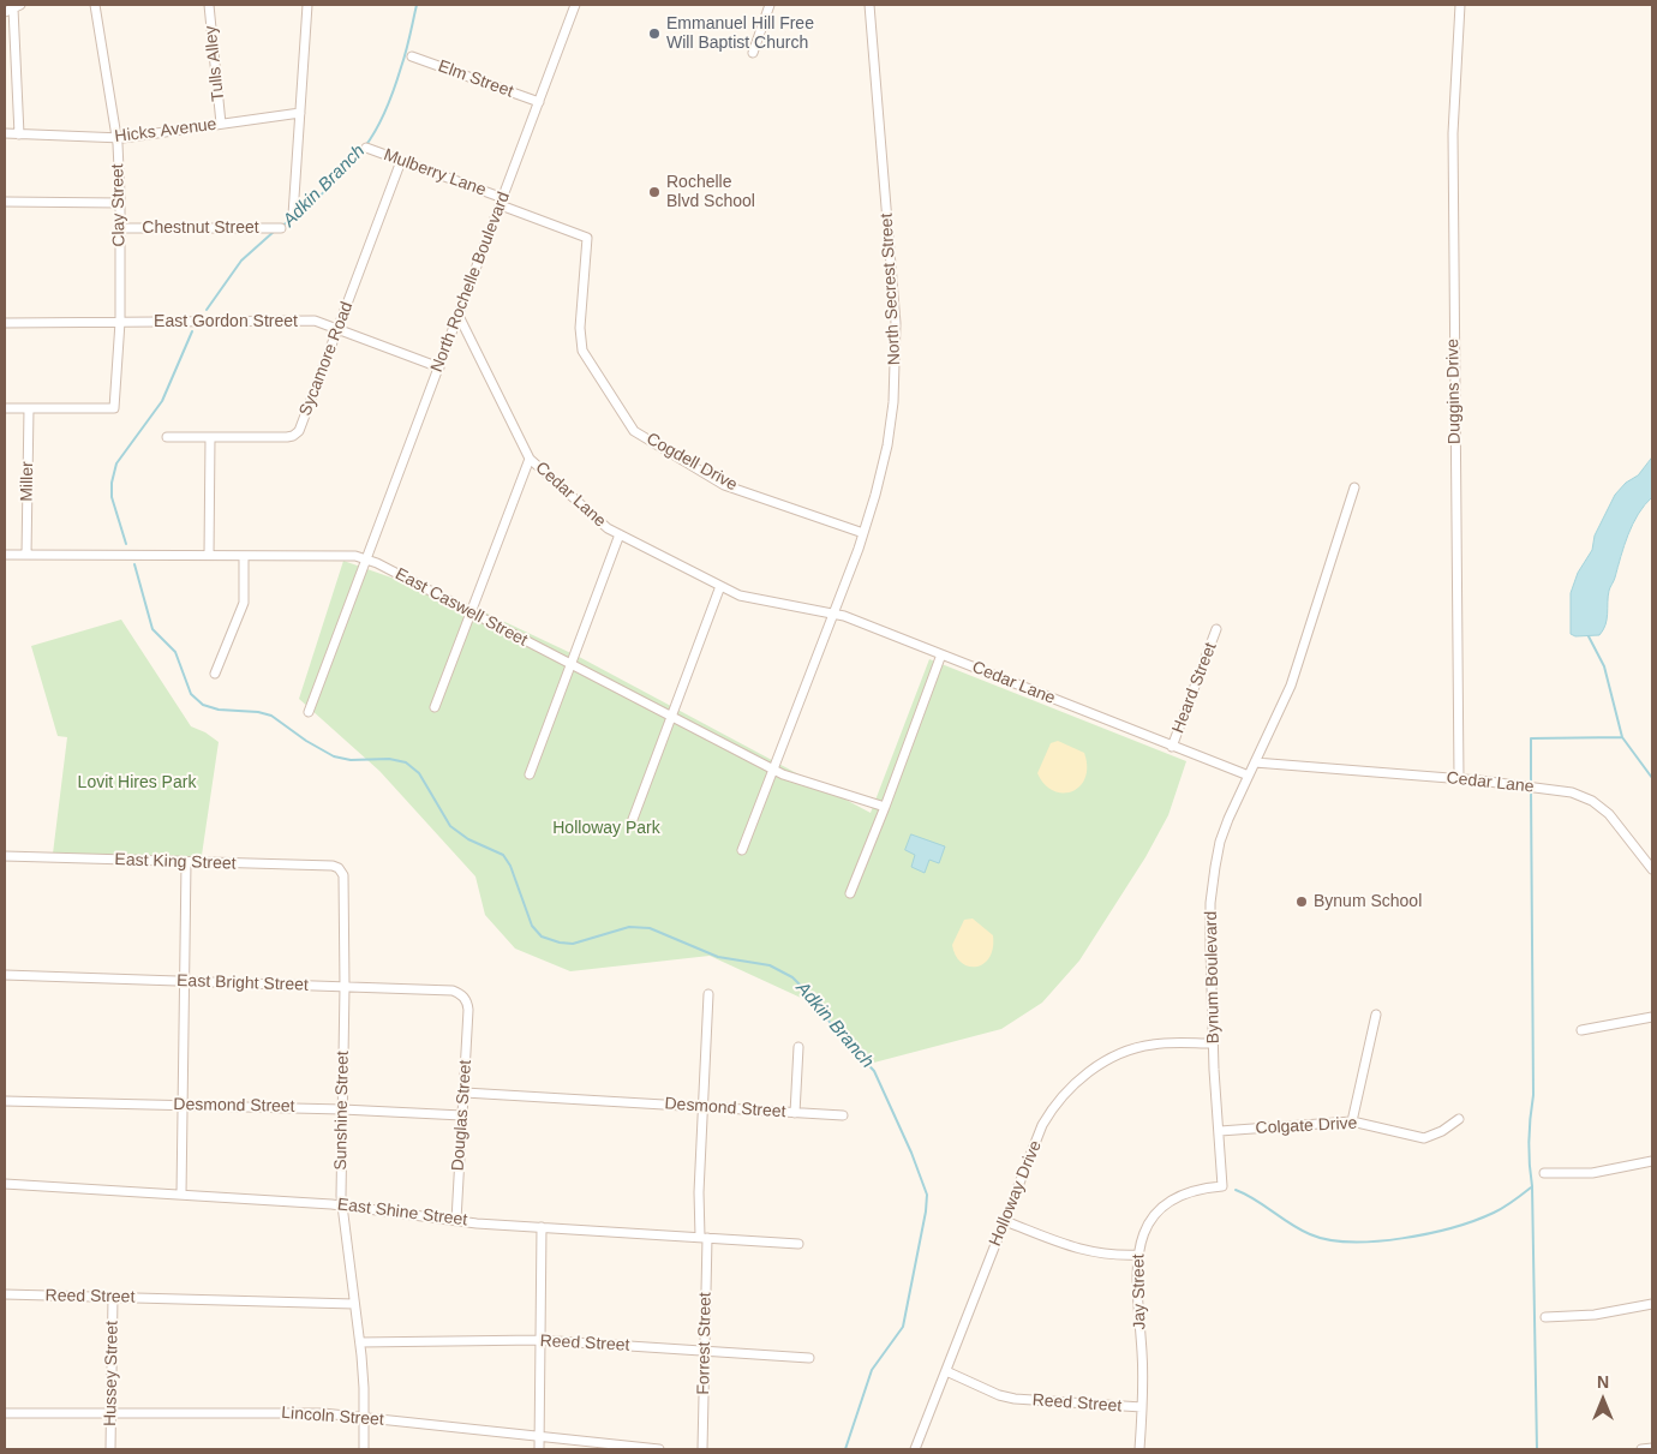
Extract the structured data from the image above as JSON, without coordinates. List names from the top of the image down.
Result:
{
  "streets": {
    "street": [
      "Tulls Alley",
      "Elm Street",
      "Hicks Avenue",
      "Mulberry Lane",
      "Clay Street",
      "Chestnut Street",
      "North Rochelle Boulevard",
      "North Secrest Street",
      "East Gordon Street",
      "Sycamore Road",
      "Duggins Drive",
      "Cogdell Drive",
      "Miller",
      "Cedar Lane",
      "East Caswell Street",
      "Heard Street",
      "East King Street",
      "Bynum Boulevard",
      "East Bright Street",
      "Desmond Street",
      "Sunshine Street",
      "Douglas Street",
      "Colgate Drive",
      "Holloway Drive",
      "East Shine Street",
      "Jay Street",
      "Reed Street",
      "Forrest Street",
      "Hussey Street",
      "Lincoln Street"
    ]
  },
  "crossings": [
    ["Tulls Alley", "Hicks Avenue"],
    ["Elm Street", "North Rochelle Boulevard"],
    ["Hicks Avenue", "Clay Street"],
    ["Mulberry Lane", "North Rochelle Boulevard"],
    ["Mulberry Lane", "Sycamore Road"],
    ["Mulberry Lane", "Cogdell Drive"],
    ["Clay Street", "Chestnut Street"],
    ["Clay Street", "East Gordon Street"],
    ["Clay Street", "Miller"],
    ["North Rochelle Boulevard", "East Gordon Street"],
    ["North Rochelle Boulevard", "Cedar Lane"],
    ["North Rochelle Boulevard", "East Caswell Street"],
    ["North Secrest Street", "Cogdell Drive"],
    ["North Secrest Street", "Cedar Lane"],
    ["North Secrest Street", "East Caswell Street"],
    ["East Gordon Street", "Sycamore Road"],
    ["Duggins Drive", "Cedar Lane"],
    ["Miller", "East Caswell Street"],
    ["Cedar Lane", "Heard Street"],
    ["Cedar Lane", "Bynum Boulevard"],
    ["East King Street", "Sunshine Street"],
    ["Bynum Boulevard", "Colgate Drive"],
    ["Bynum Boulevard", "Holloway Drive"],
    ["Bynum Boulevard", "Jay Street"],
    ["East Bright Street", "Sunshine Street"],
    ["East Bright Street", "Douglas Street"],
    ["Desmond Street", "Sunshine Street"],
    ["Desmond Street", "Douglas Street"],
    ["Desmond Street", "Forrest Street"],
    ["Sunshine Street", "East Shine Street"],
    ["Sunshine Street", "Reed Street"],
    ["Sunshine Street", "Lincoln Street"],
    ["Douglas Street", "East Shine Street"],
    ["Holloway Drive", "Reed Street"],
    ["East Shine Street", "Forrest Street"],
    ["Jay Street", "Reed Street"],
    ["Reed Street", "Forrest Street"],
    ["Reed Street", "Hussey Street"],
    ["Hussey Street", "Lincoln Street"]
  ],
  "water": ["Adkin Branch"],
  "parks": ["Lovit Hires Park", "Holloway Park"],
  "places": ["Emmanuel Hill Free Will Baptist Church", "Rochelle Blvd School", "Bynum School"],
  "north": "top"
}
